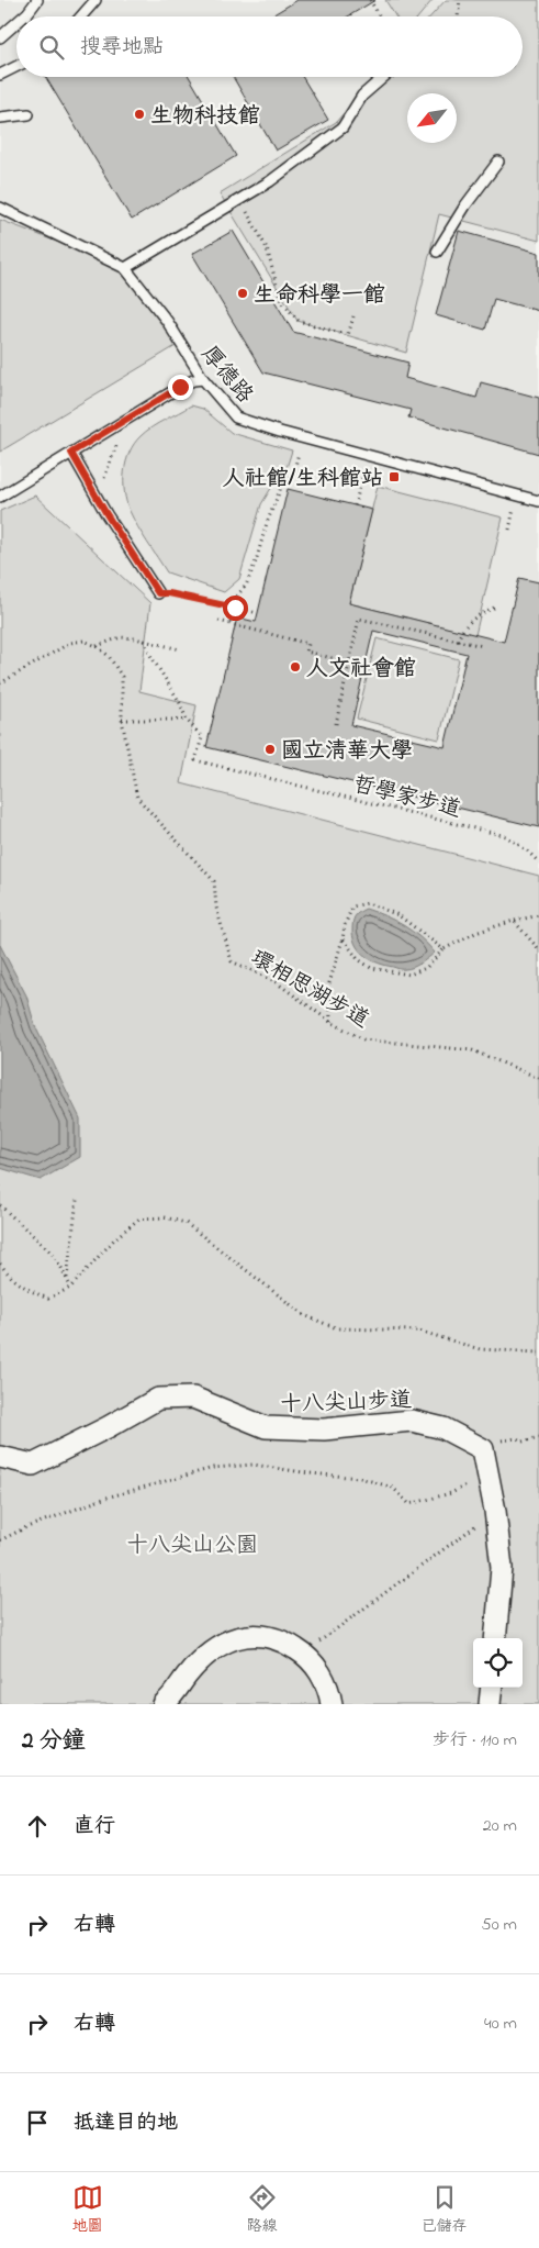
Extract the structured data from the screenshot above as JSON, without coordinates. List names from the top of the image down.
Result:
{
  "streets": {
    "street": ["十八尖山步道"],
    "lane": ["厚德路"],
    "path": ["哲學家步道", "環相思湖步道"]
  },
  "parks": ["十八尖山公園"],
  "places": {
    "other": [
      "生物科技館",
      "生命科學一館",
      "人文社會館",
      "國立清華大學"
    ],
    "transit": ["人社館/生科館站"]
  },
  "north": "bottom left",
  "page": {
    "search": "搜尋地點",
    "heading": ["2 分鐘", "步行 · 110 m"],
    "list": [
      ["直行", "20 m"],
      ["右轉", "50 m"],
      ["右轉", "40 m"],
      "抵達目的地"
    ],
    "nav": ["地圖", "路線", "已儲存"]
  }
}
